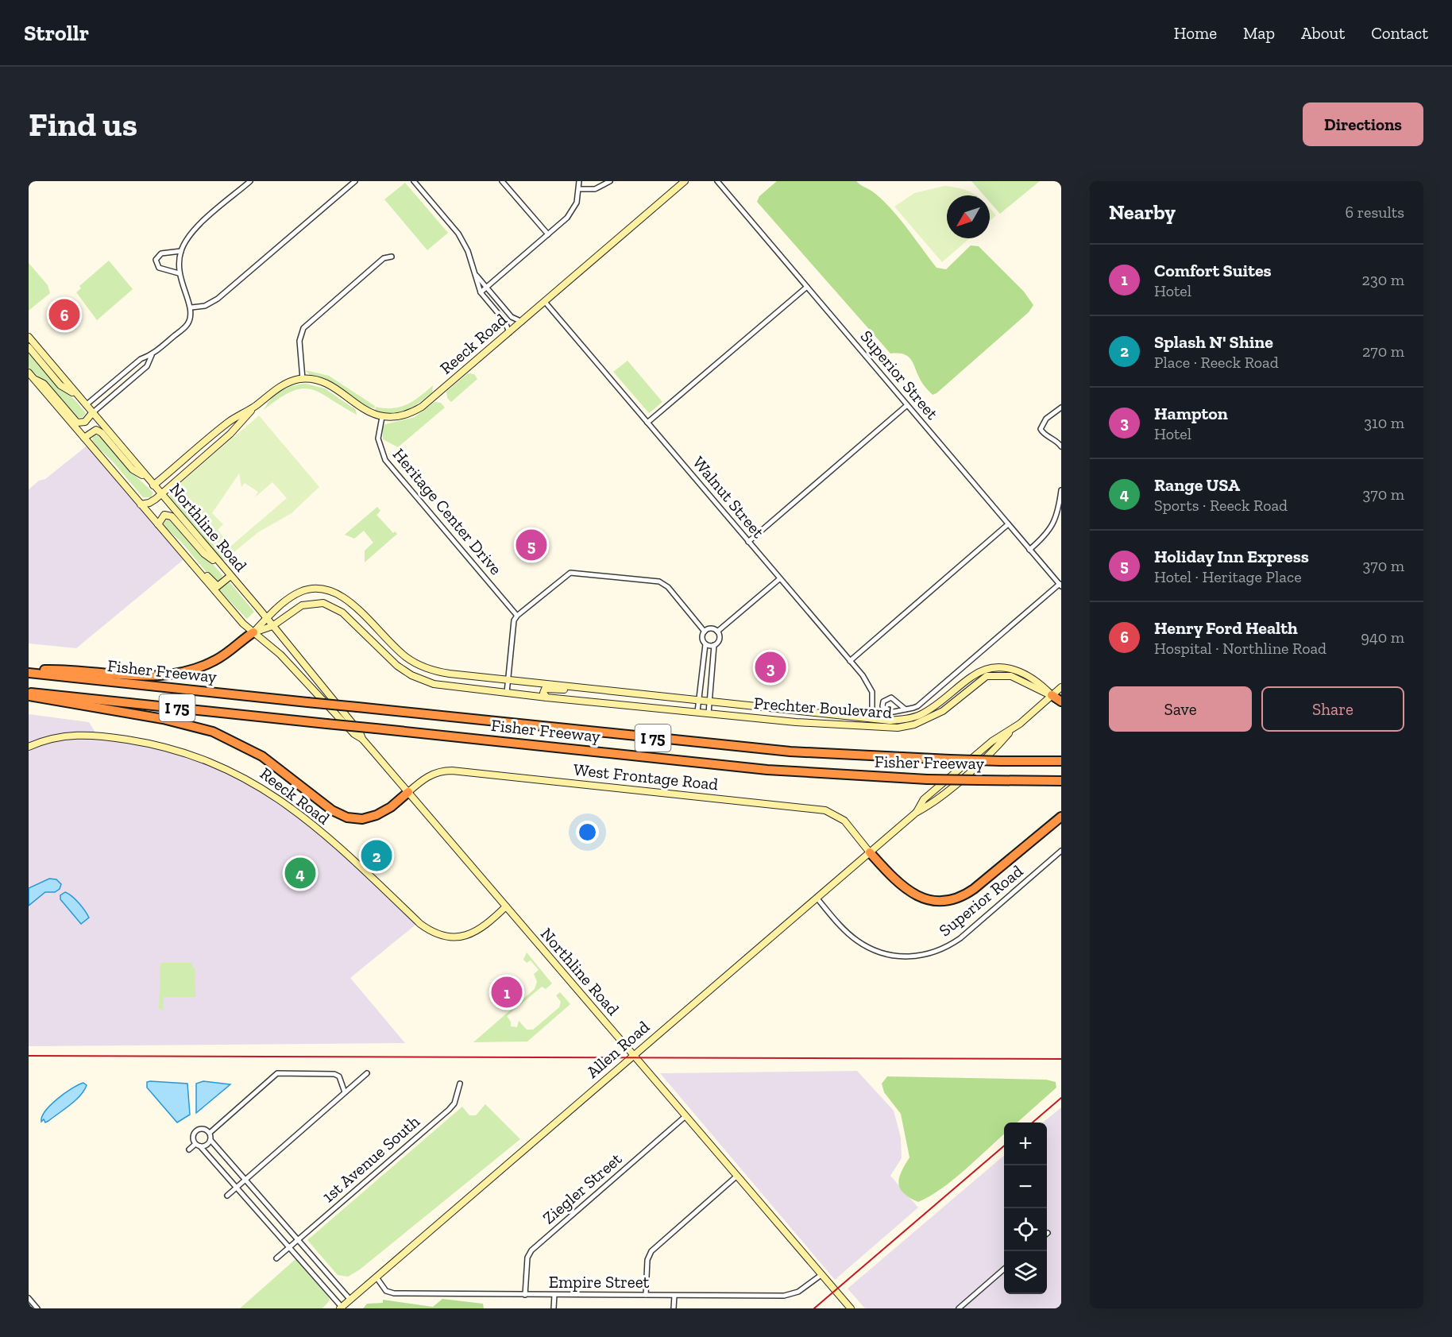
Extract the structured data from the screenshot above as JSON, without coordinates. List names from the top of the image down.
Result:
{
  "streets": {
    "highway": ["Fisher Freeway", "I 75"],
    "main road": [
      "Reeck Road",
      "Northline Road",
      "Prechter Boulevard",
      "West Frontage Road",
      "Allen Road"
    ],
    "street": [
      "Superior Street",
      "Walnut Street",
      "Heritage Center Drive",
      "Superior Road",
      "1st Avenue South",
      "Ziegler Street",
      "Empire Street"
    ]
  },
  "crossings": [
    ["Reeck Road", "Walnut Street"],
    ["Reeck Road", "Heritage Center Drive"],
    ["Reeck Road", "Northline Road"],
    ["Walnut Street", "Prechter Boulevard"],
    ["Northline Road", "Prechter Boulevard"],
    ["Northline Road", "West Frontage Road"],
    ["Northline Road", "Allen Road"],
    ["Northline Road", "Ziegler Street"],
    ["Northline Road", "Empire Street"],
    ["Prechter Boulevard", "Allen Road"],
    ["West Frontage Road", "Allen Road"],
    ["Superior Road", "Allen Road"],
    ["Allen Road", "Empire Street"],
    ["Ziegler Street", "Empire Street"]
  ],
  "north": "bottom left",
  "page": {
    "header": "Strollr",
    "nav": [
      "Home",
      "Map",
      "About",
      "Contact"
    ],
    "buttons": [
      "Directions",
      ["Save", "Share"]
    ],
    "title": "Find us",
    "heading": ["Nearby", "6 results"],
    "list": [
      {
        "mark": "1",
        "name": "Comfort Suites",
        "note": "Hotel",
        "value": "230 m"
      },
      {
        "mark": "2",
        "name": "Splash N' Shine",
        "note": "Place · Reeck Road",
        "value": "270 m"
      },
      {
        "mark": "3",
        "name": "Hampton",
        "note": "Hotel",
        "value": "310 m"
      },
      {
        "mark": "4",
        "name": "Range USA",
        "note": "Sports · Reeck Road",
        "value": "370 m"
      },
      {
        "mark": "5",
        "name": "Holiday Inn Express",
        "note": "Hotel · Heritage Place",
        "value": "370 m"
      },
      {
        "mark": "6",
        "name": "Henry Ford Health",
        "note": "Hospital · Northline Road",
        "value": "940 m"
      }
    ],
    "pins": [
      "6",
      "5",
      "3",
      "2",
      "4",
      "1"
    ],
    "map_buttons": ["+", "−"]
  }
}
